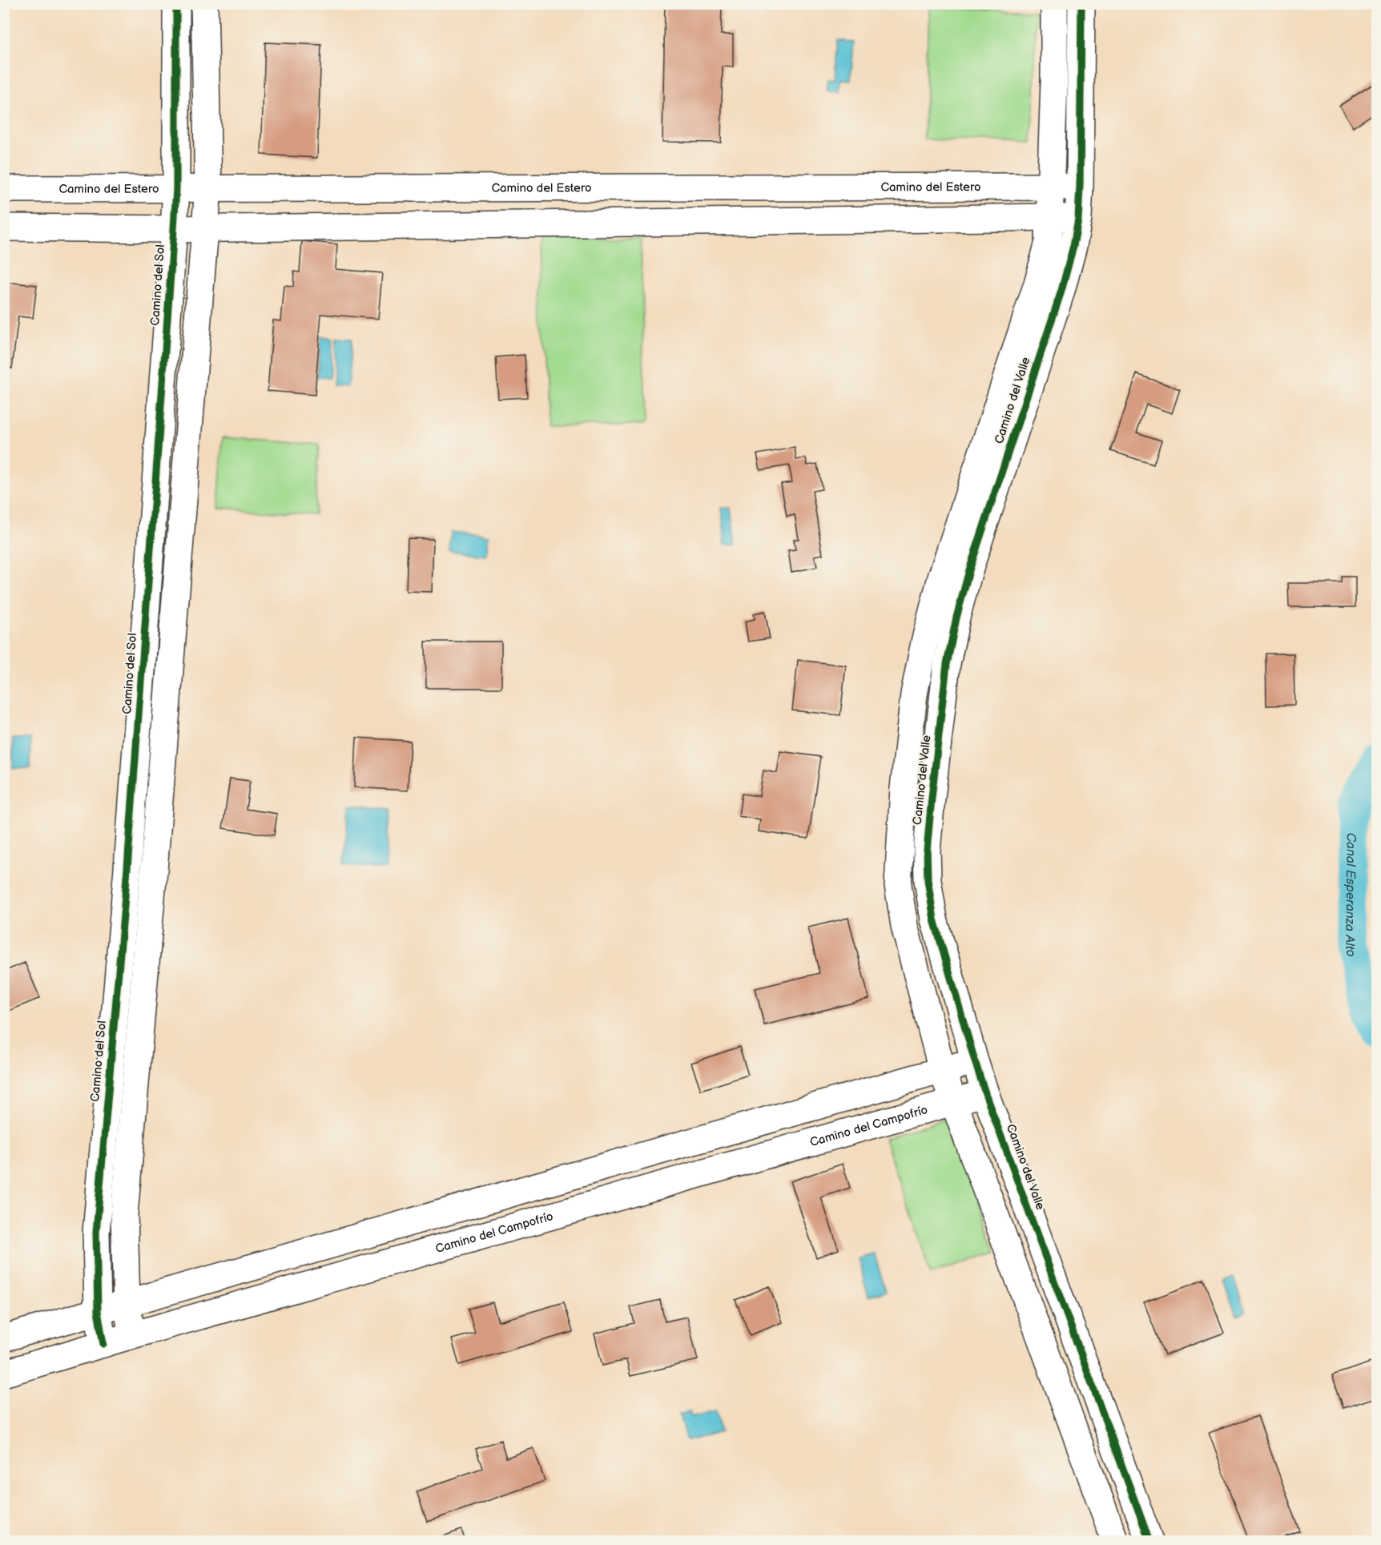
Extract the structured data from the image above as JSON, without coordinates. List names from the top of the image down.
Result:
{
  "streets": {
    "street": [
      "Camino del Estero",
      "Camino del Sol",
      "Camino del Valle",
      "Camino del Campofrío"
    ]
  },
  "crossings": [
    ["Camino del Estero", "Camino del Sol"],
    ["Camino del Estero", "Camino del Valle"],
    ["Camino del Sol", "Camino del Campofrío"],
    ["Camino del Valle", "Camino del Campofrío"]
  ],
  "water": ["Canal Esperanza Alto"]
}
